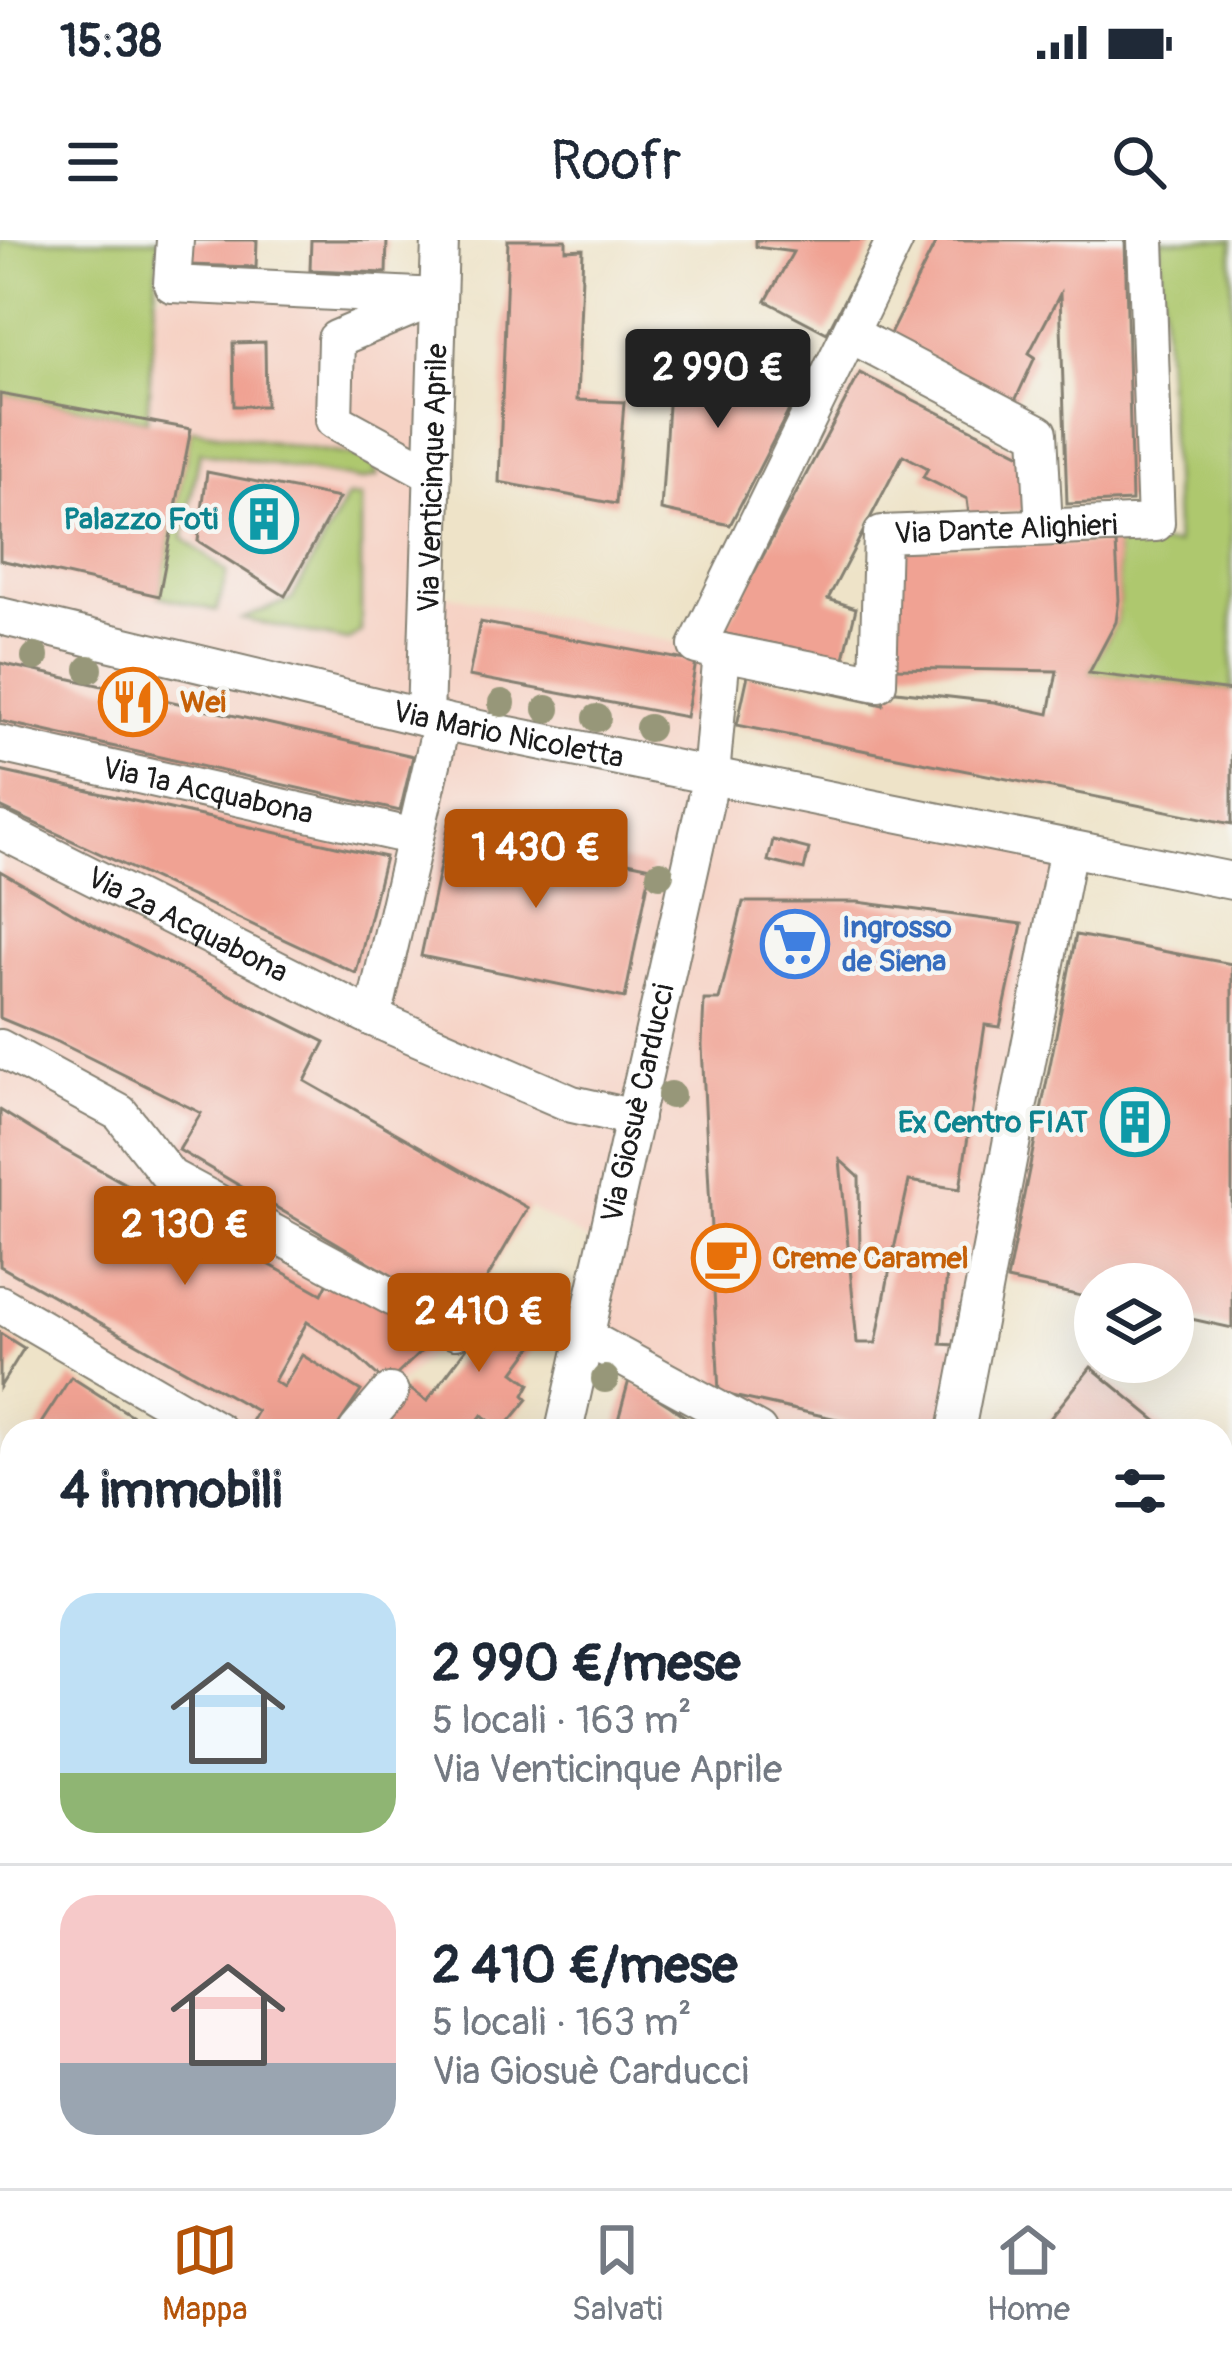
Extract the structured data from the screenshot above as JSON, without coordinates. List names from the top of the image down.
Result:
{
  "streets": {
    "street": [
      "Via Venticinque Aprile",
      "Via Dante Alighieri",
      "Via Mario Nicoletta",
      "Via 1a Acquabona",
      "Via 2a Acquabona",
      "Via Giosuè Carducci"
    ]
  },
  "crossings": [
    ["Via Venticinque Aprile", "Via Mario Nicoletta"],
    ["Via Venticinque Aprile", "Via 1a Acquabona"],
    ["Via Venticinque Aprile", "Via 2a Acquabona"],
    ["Via Dante Alighieri", "Via Giosuè Carducci"],
    ["Via Mario Nicoletta", "Via Giosuè Carducci"],
    ["Via 2a Acquabona", "Via Giosuè Carducci"]
  ],
  "places": {
    "building": ["Palazzo Foti", "Ex Centro FIAT"],
    "restaurant": ["Wei"],
    "supermarket": ["Ingrosso de Siena"],
    "cafe": ["Creme Caramel"]
  },
  "page": {
    "status": "15:38",
    "header": "Roofr",
    "price": [
      "2 990 €",
      "1 430 €",
      "2 130 €",
      "2 410 €"
    ],
    "heading": "4 immobili",
    "list": [
      {
        "name": "2 990 €/mese",
        "note": "5 locali · 163 m² · Via Venticinque Aprile"
      },
      {
        "name": "2 410 €/mese",
        "note": "5 locali · 163 m² · Via Giosuè Carducci"
      }
    ],
    "tabs": ["Mappa", "Salvati", "Home"]
  }
}
